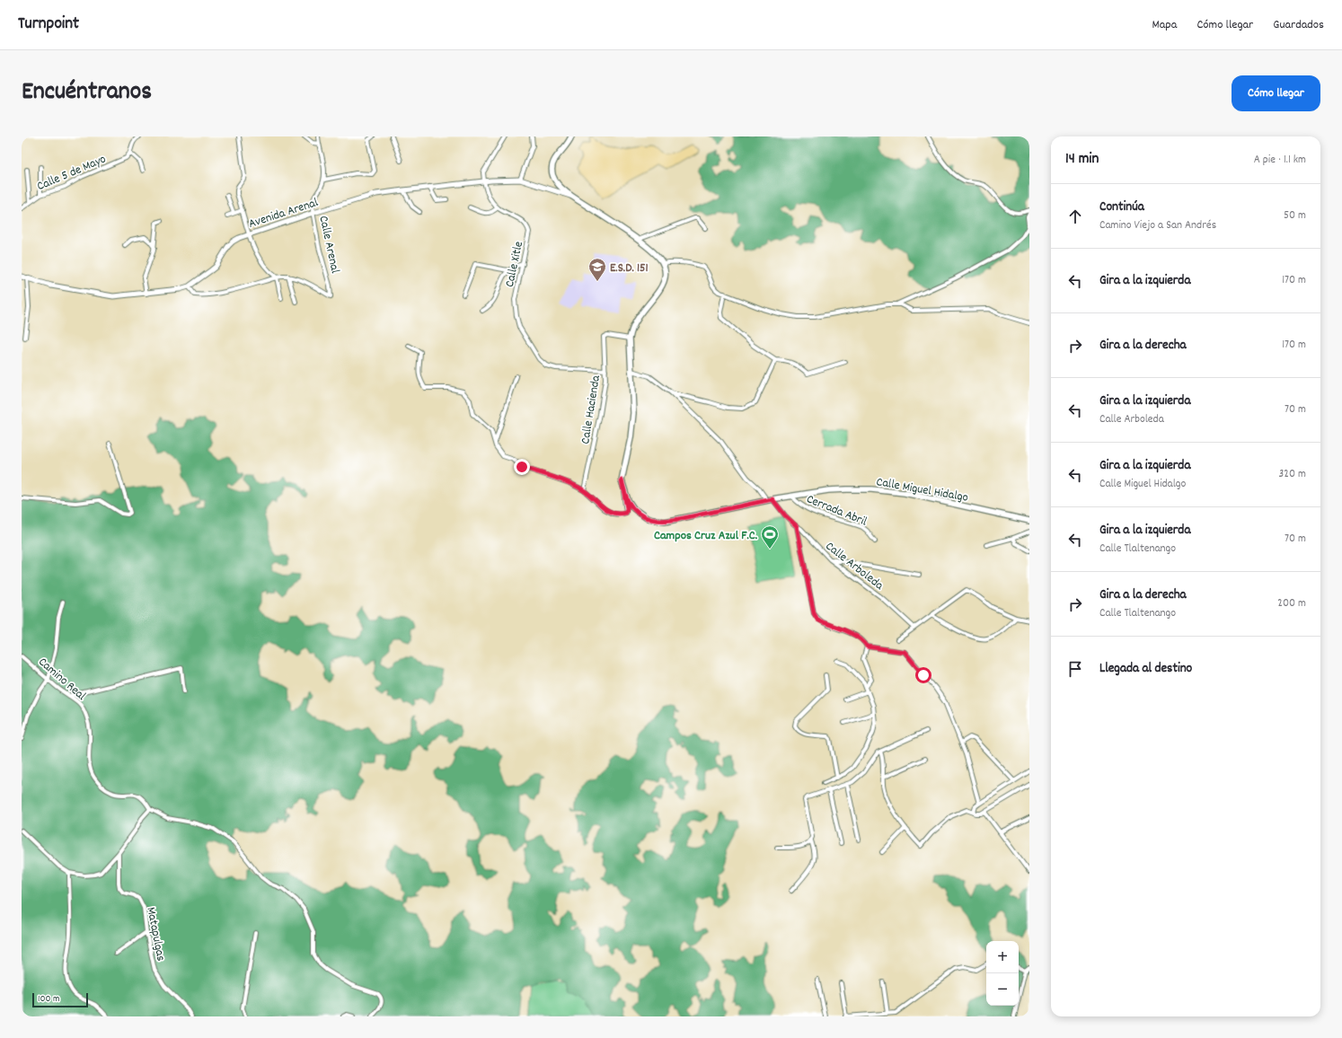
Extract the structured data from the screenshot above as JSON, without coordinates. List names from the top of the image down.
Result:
{
  "streets": {
    "main road": ["Calle Miguel Hidalgo"],
    "street": [
      "Calle 5 de Mayo",
      "Avenida Arenal",
      "Calle Arenal",
      "Calle Xitle",
      "Calle Hacienda",
      "Cerrada Abril",
      "Calle Arboleda",
      "Camino Real",
      "Matapulgas"
    ]
  },
  "crossings": [
    ["Avenida Arenal", "Calle Arenal"],
    ["Calle Xitle", "Calle Hacienda"],
    ["Calle Miguel Hidalgo", "Cerrada Abril"],
    ["Calle Miguel Hidalgo", "Calle Arboleda"]
  ],
  "places": {
    "school or university": ["E.S.D. 151"],
    "sports": ["Campos Cruz Azul F.C."]
  },
  "scale_bar": "100 m",
  "page": {
    "header": "Turnpoint",
    "nav": ["Mapa", "Cómo llegar", "Guardados"],
    "title": "Encuéntranos",
    "buttons": "Cómo llegar",
    "heading": ["14 min", "A pie · 1.1 km"],
    "list": [
      ["Continúa", "Camino Viejo a San Andrés", "50 m"],
      ["Gira a la izquierda", "170 m"],
      ["Gira a la derecha", "170 m"],
      ["Gira a la izquierda", "Calle Arboleda", "70 m"],
      ["Gira a la izquierda", "Calle Miguel Hidalgo", "320 m"],
      ["Gira a la izquierda", "Calle Tlaltenango", "70 m"],
      ["Gira a la derecha", "Calle Tlaltenango", "200 m"],
      "Llegada al destino"
    ],
    "map_buttons": ["+", "−"],
    "scale": "100 m"
  }
}
